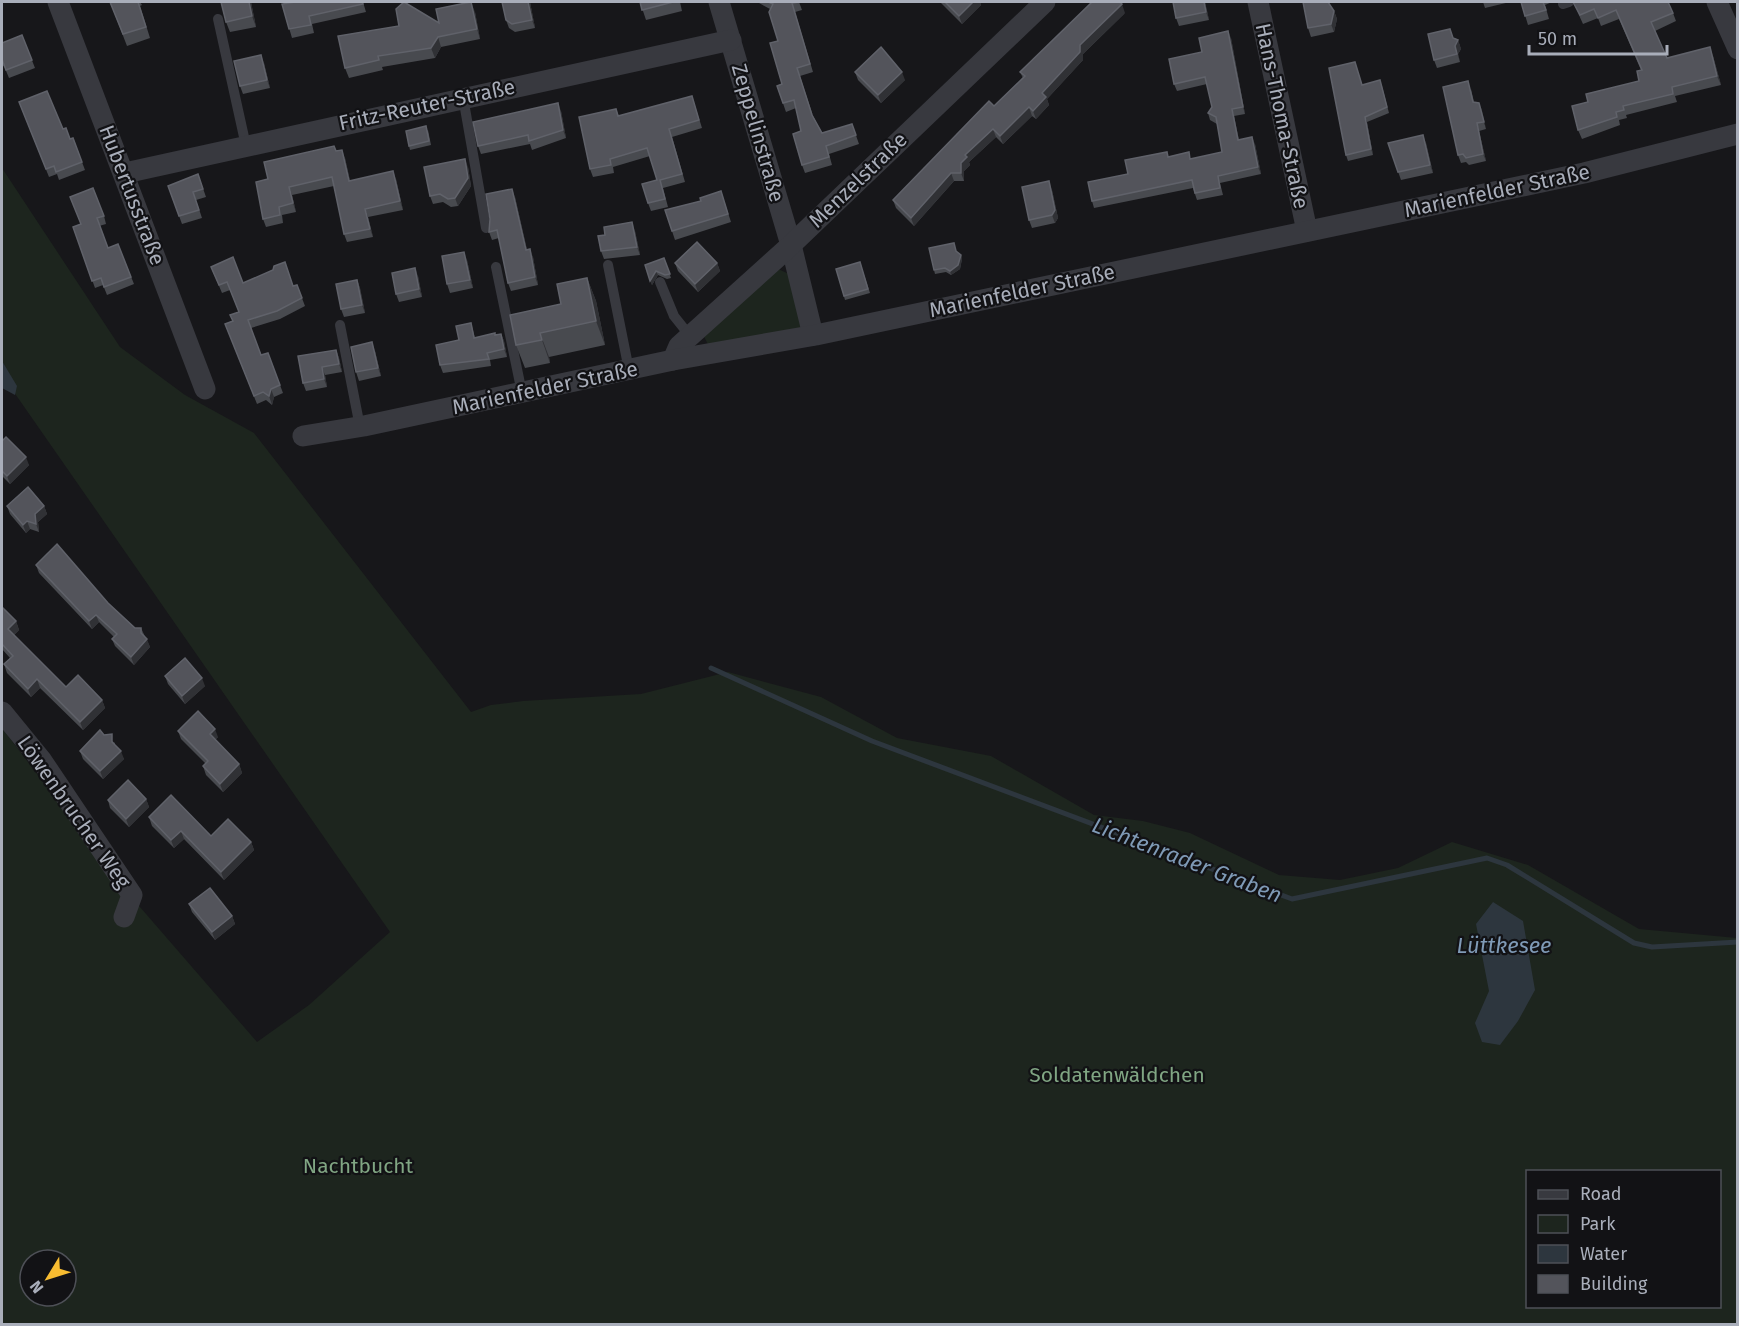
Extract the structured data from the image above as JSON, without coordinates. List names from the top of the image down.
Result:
{
  "streets": {
    "street": [
      "Fritz-Reuter-Straße",
      "Hans-Thoma-Straße",
      "Zeppelinstraße",
      "Menzelstraße",
      "Marienfelder Straße",
      "Hubertusstraße",
      "Löwenbrucher Weg"
    ]
  },
  "crossings": [
    ["Fritz-Reuter-Straße", "Zeppelinstraße"],
    ["Fritz-Reuter-Straße", "Hubertusstraße"],
    ["Hans-Thoma-Straße", "Marienfelder Straße"],
    ["Zeppelinstraße", "Menzelstraße"],
    ["Zeppelinstraße", "Marienfelder Straße"],
    ["Menzelstraße", "Marienfelder Straße"]
  ],
  "water": ["Lichtenrader Graben", "Lüttkesee"],
  "parks": ["Soldatenwäldchen", "Nachtbucht"],
  "legend": [
    "Road",
    "Park",
    "Water",
    "Building"
  ],
  "scale_bar": "50 m",
  "north": "bottom left"
}
